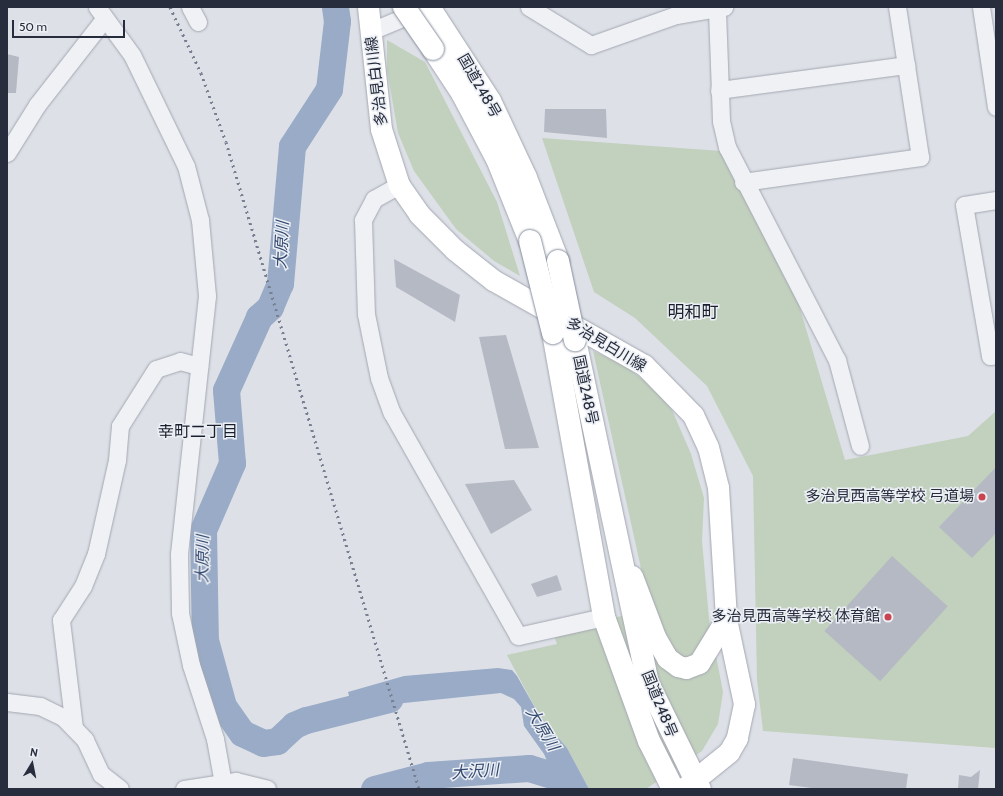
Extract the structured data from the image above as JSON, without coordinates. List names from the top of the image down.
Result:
{
  "streets": {
    "highway": ["国道248号"],
    "main road": ["多治見白川線"]
  },
  "crossings": [
    ["多治見白川線", "国道248号"]
  ],
  "districts": ["明和町", "幸町二丁目"],
  "water": ["大原川", "大沢川"],
  "places": ["多治見西高等学校 弓道場", "多治見西高等学校 体育館"],
  "scale_bar": "50 m",
  "north": "top"
}
